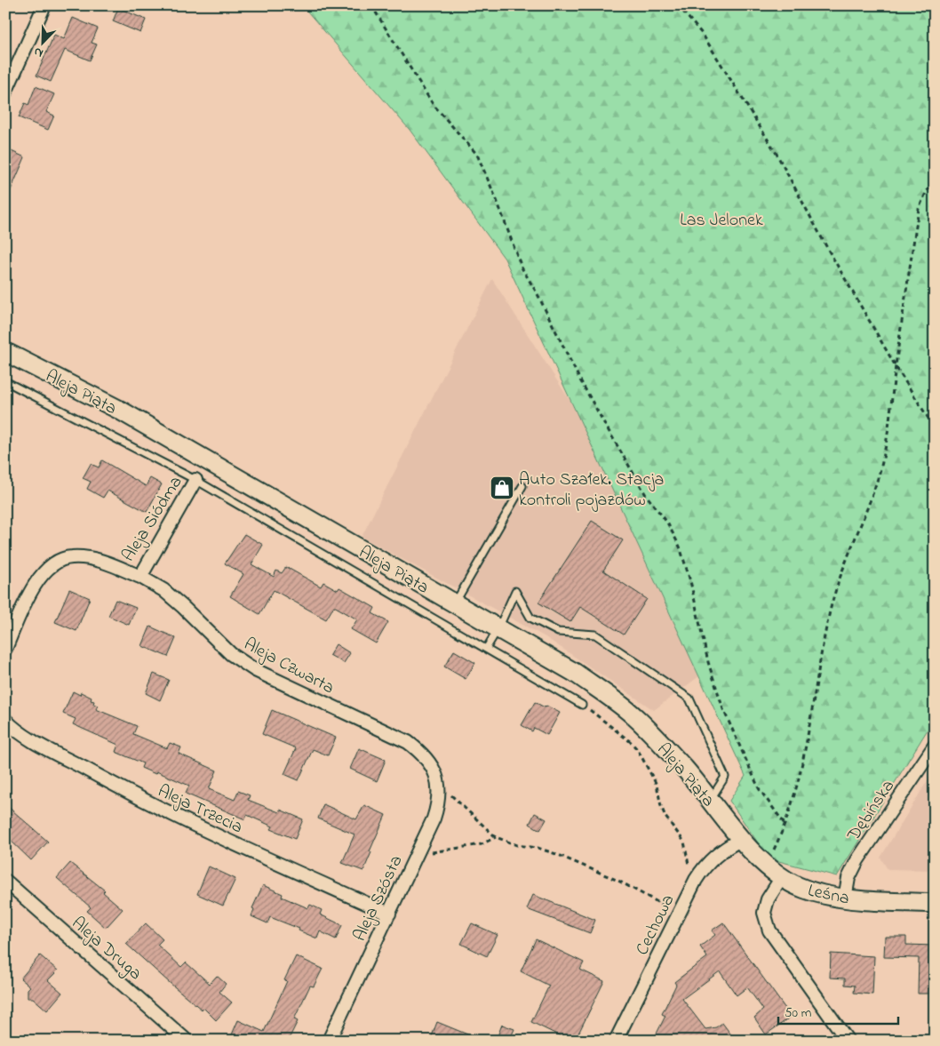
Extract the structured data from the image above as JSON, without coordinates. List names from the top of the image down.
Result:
{
  "streets": {
    "street": [
      "Aleja Piąta",
      "Aleja Siódma",
      "Aleja Czwarta",
      "Aleja Trzecia",
      "Dębińska",
      "Leśna",
      "Aleja Szósta",
      "Cechowa",
      "Aleja Druga"
    ]
  },
  "crossings": [
    ["Aleja Piąta", "Leśna"],
    ["Aleja Piąta", "Cechowa"],
    ["Aleja Siódma", "Aleja Czwarta"],
    ["Aleja Czwarta", "Aleja Szósta"],
    ["Aleja Trzecia", "Aleja Szósta"],
    ["Dębińska", "Leśna"],
    ["Leśna", "Cechowa"]
  ],
  "parks": ["Las Jelonek"],
  "places": {
    "shop": ["Auto Szałek. Stacja kontroli pojazdów"]
  },
  "scale_bar": "50 m",
  "north": "bottom left"
}
